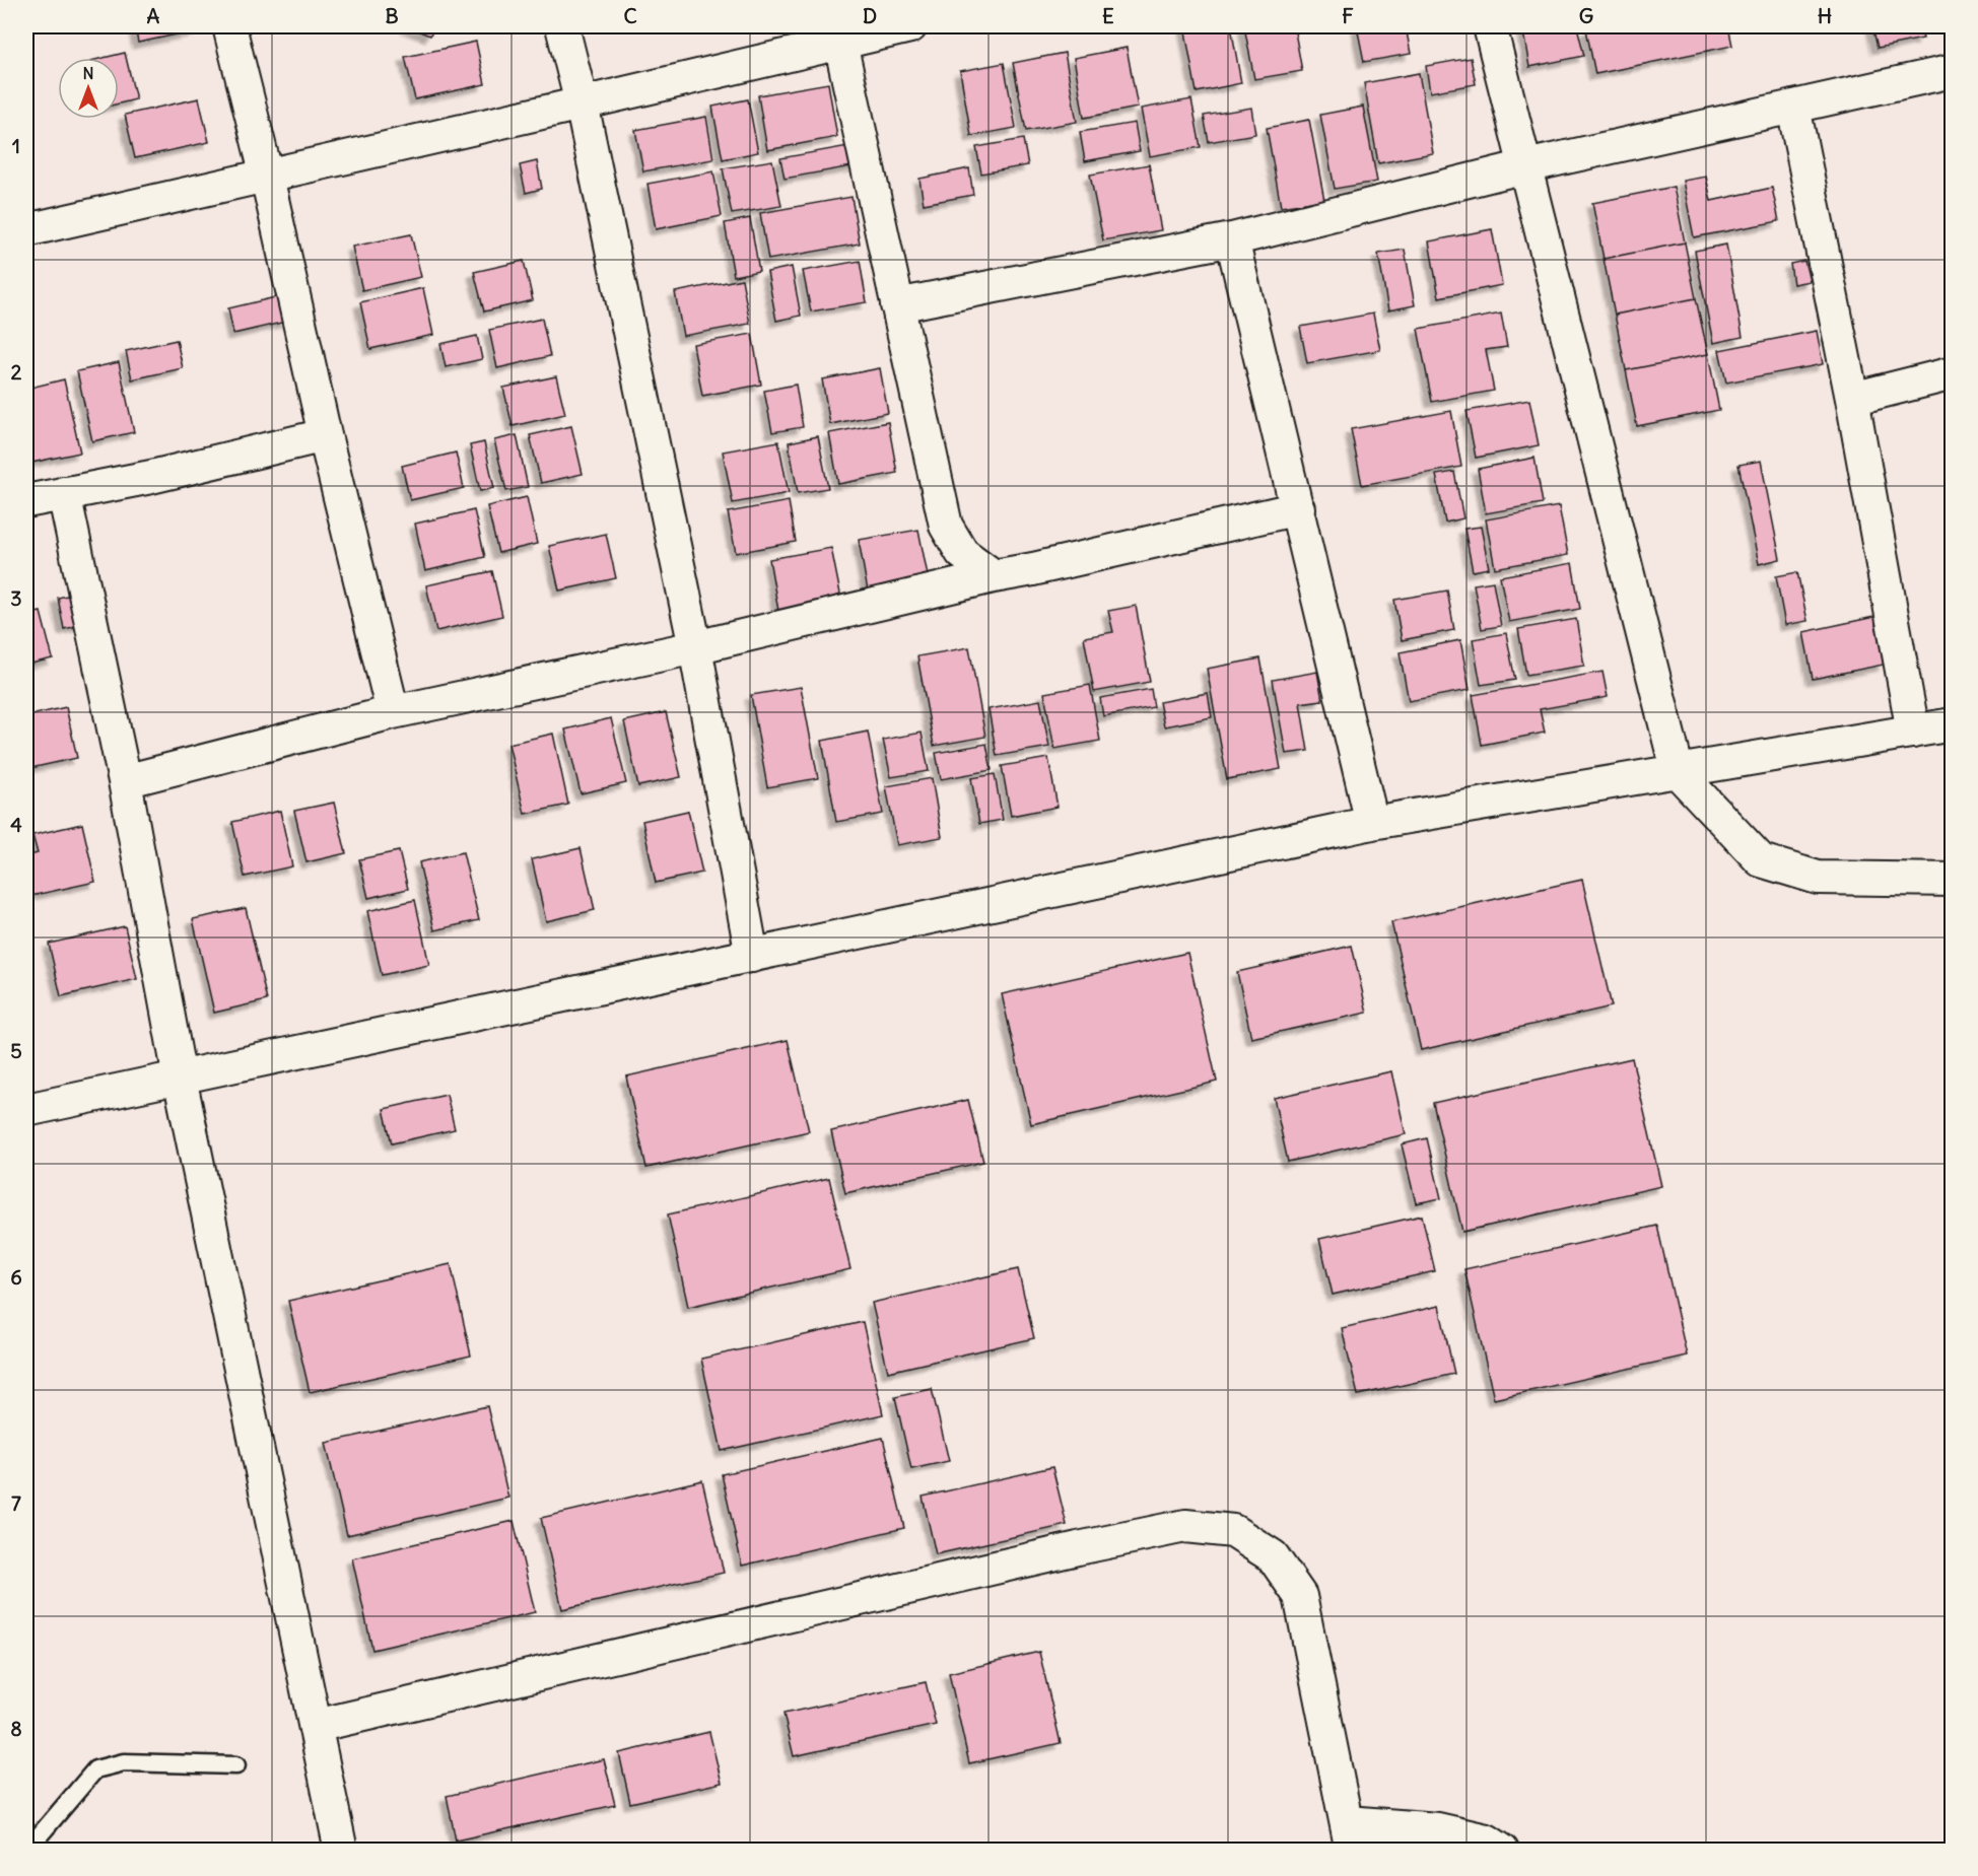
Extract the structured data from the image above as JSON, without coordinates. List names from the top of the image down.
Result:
{
  "north": "top",
  "grid": {
    "columns": [
      "A",
      "B",
      "C",
      "D",
      "E",
      "F",
      "G",
      "H"
    ],
    "rows": [
      "1",
      "2",
      "3",
      "4",
      "5",
      "6",
      "7",
      "8"
    ]
  }
}
